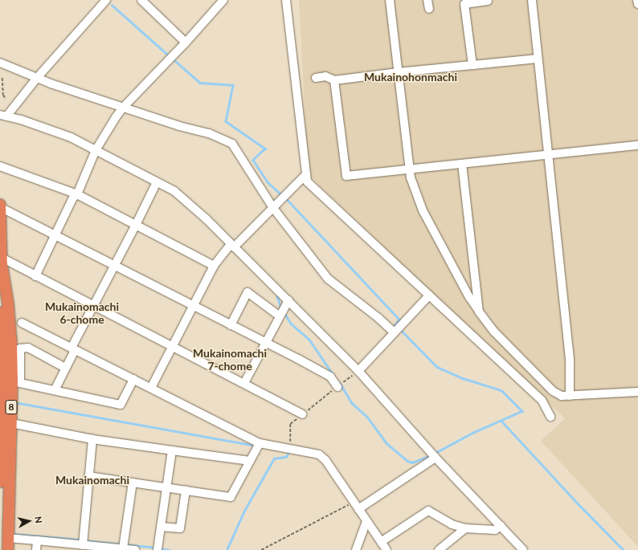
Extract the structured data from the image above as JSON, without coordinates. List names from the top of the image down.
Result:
{
  "streets": {
    "highway": ["8"]
  },
  "districts": [
    "Mukainohonmachi",
    "Mukainomachi 6-chome",
    "Mukainomachi 7-chome",
    "Mukainomachi"
  ],
  "north": "right"
}
